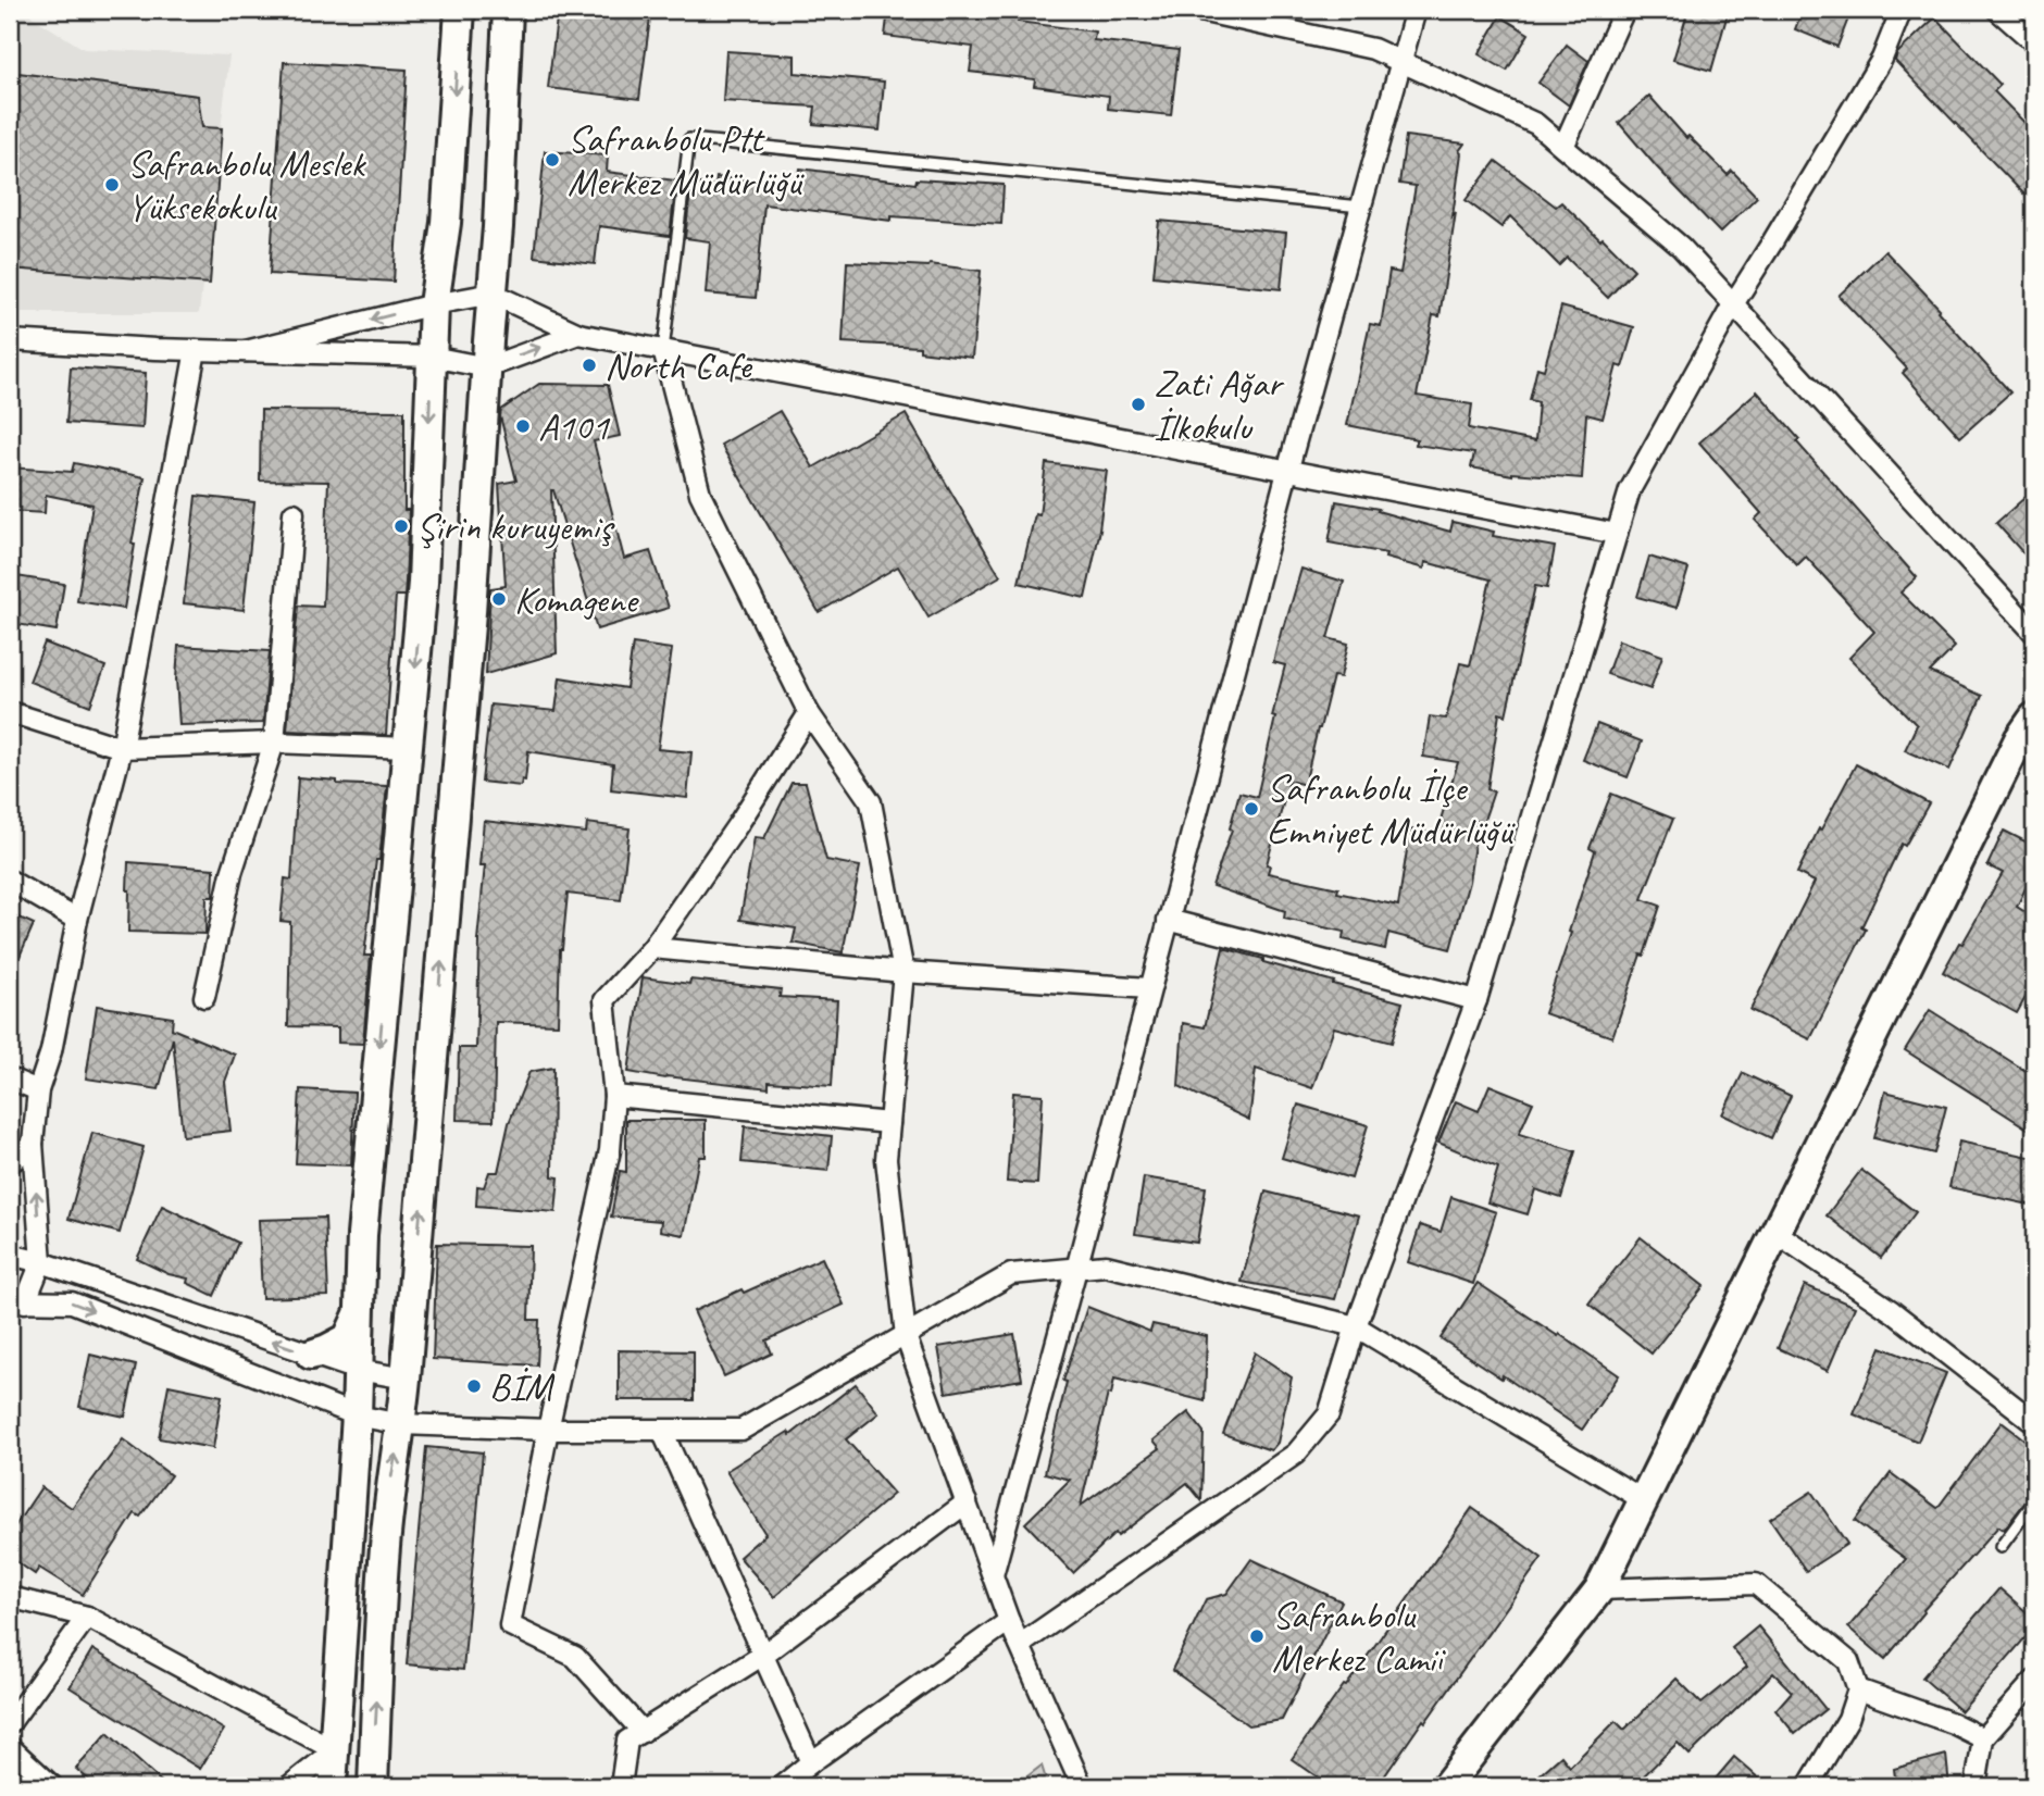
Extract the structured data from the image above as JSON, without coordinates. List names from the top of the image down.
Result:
{
  "places": [
    "Safranbolu Ptt Merkez Müdürlüğü",
    "Safranbolu Meslek Yüksekokulu",
    "North Cafe",
    "Zati Ağar İlkokulu",
    "A101",
    "Şirin kuruyemiş",
    "Komagene",
    "Safranbolu İlçe Emniyet Müdürlüğü",
    "BİM",
    "Safranbolu Merkez Camii"
  ]
}
